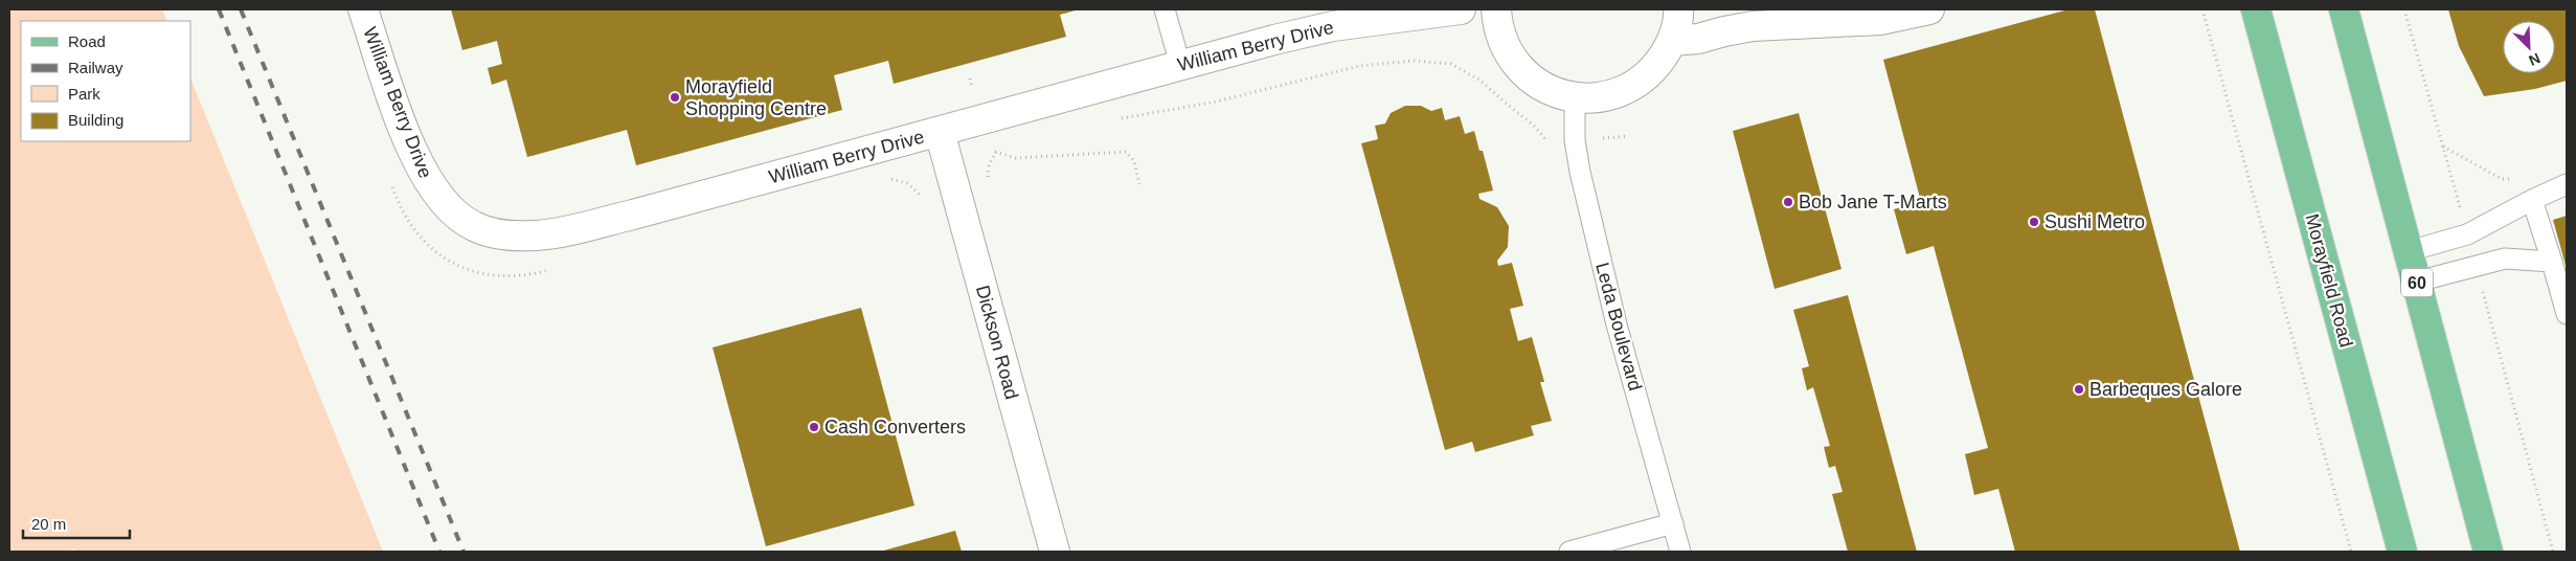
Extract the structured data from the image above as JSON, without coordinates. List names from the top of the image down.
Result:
{
  "streets": {
    "main road": ["Morayfield Road", "60"],
    "street": ["William Berry Drive", "Dickson Road"],
    "lane": ["Leda Boulevard"]
  },
  "crossings": [
    ["William Berry Drive", "Dickson Road"]
  ],
  "places": [
    "Morayfield Shopping Centre",
    "Bob Jane T-Marts",
    "Sushi Metro",
    "Barbeques Galore",
    "Cash Converters"
  ],
  "legend": [
    "Road",
    "Railway",
    "Park",
    "Building"
  ],
  "scale_bar": "20 m",
  "north": "bottom right"
}
